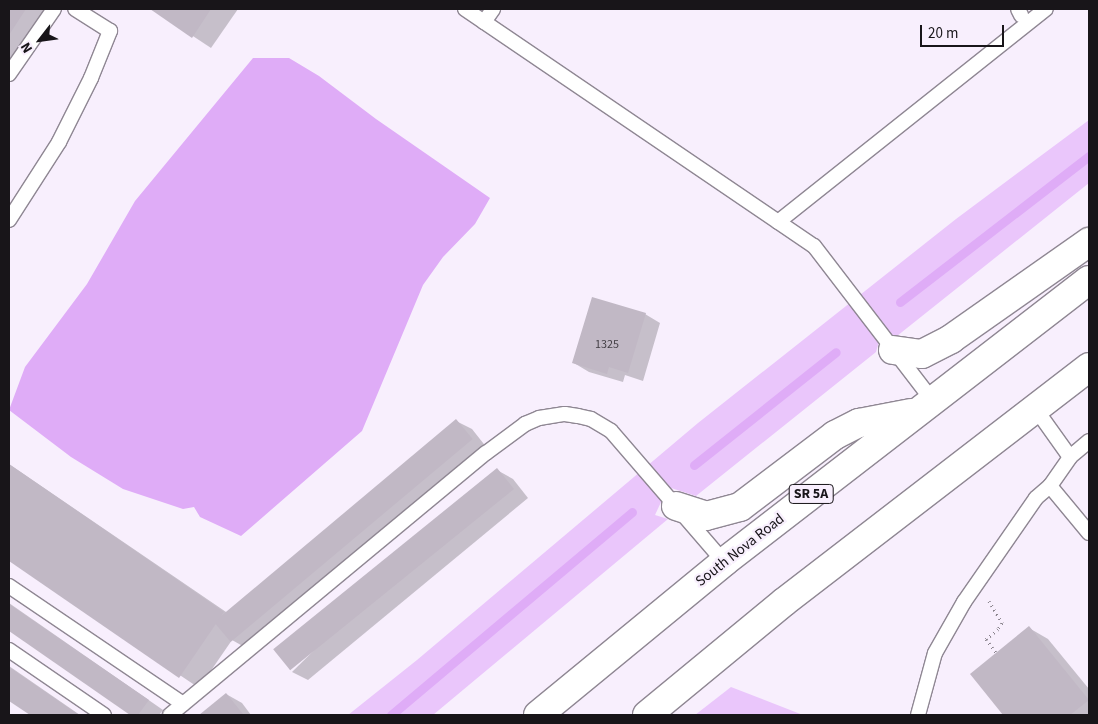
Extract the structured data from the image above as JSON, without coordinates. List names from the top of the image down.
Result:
{
  "streets": {
    "main road": ["SR 5A", "South Nova Road"]
  },
  "house_numbers": ["1325"],
  "scale_bar": "20 m",
  "north": "bottom left"
}
